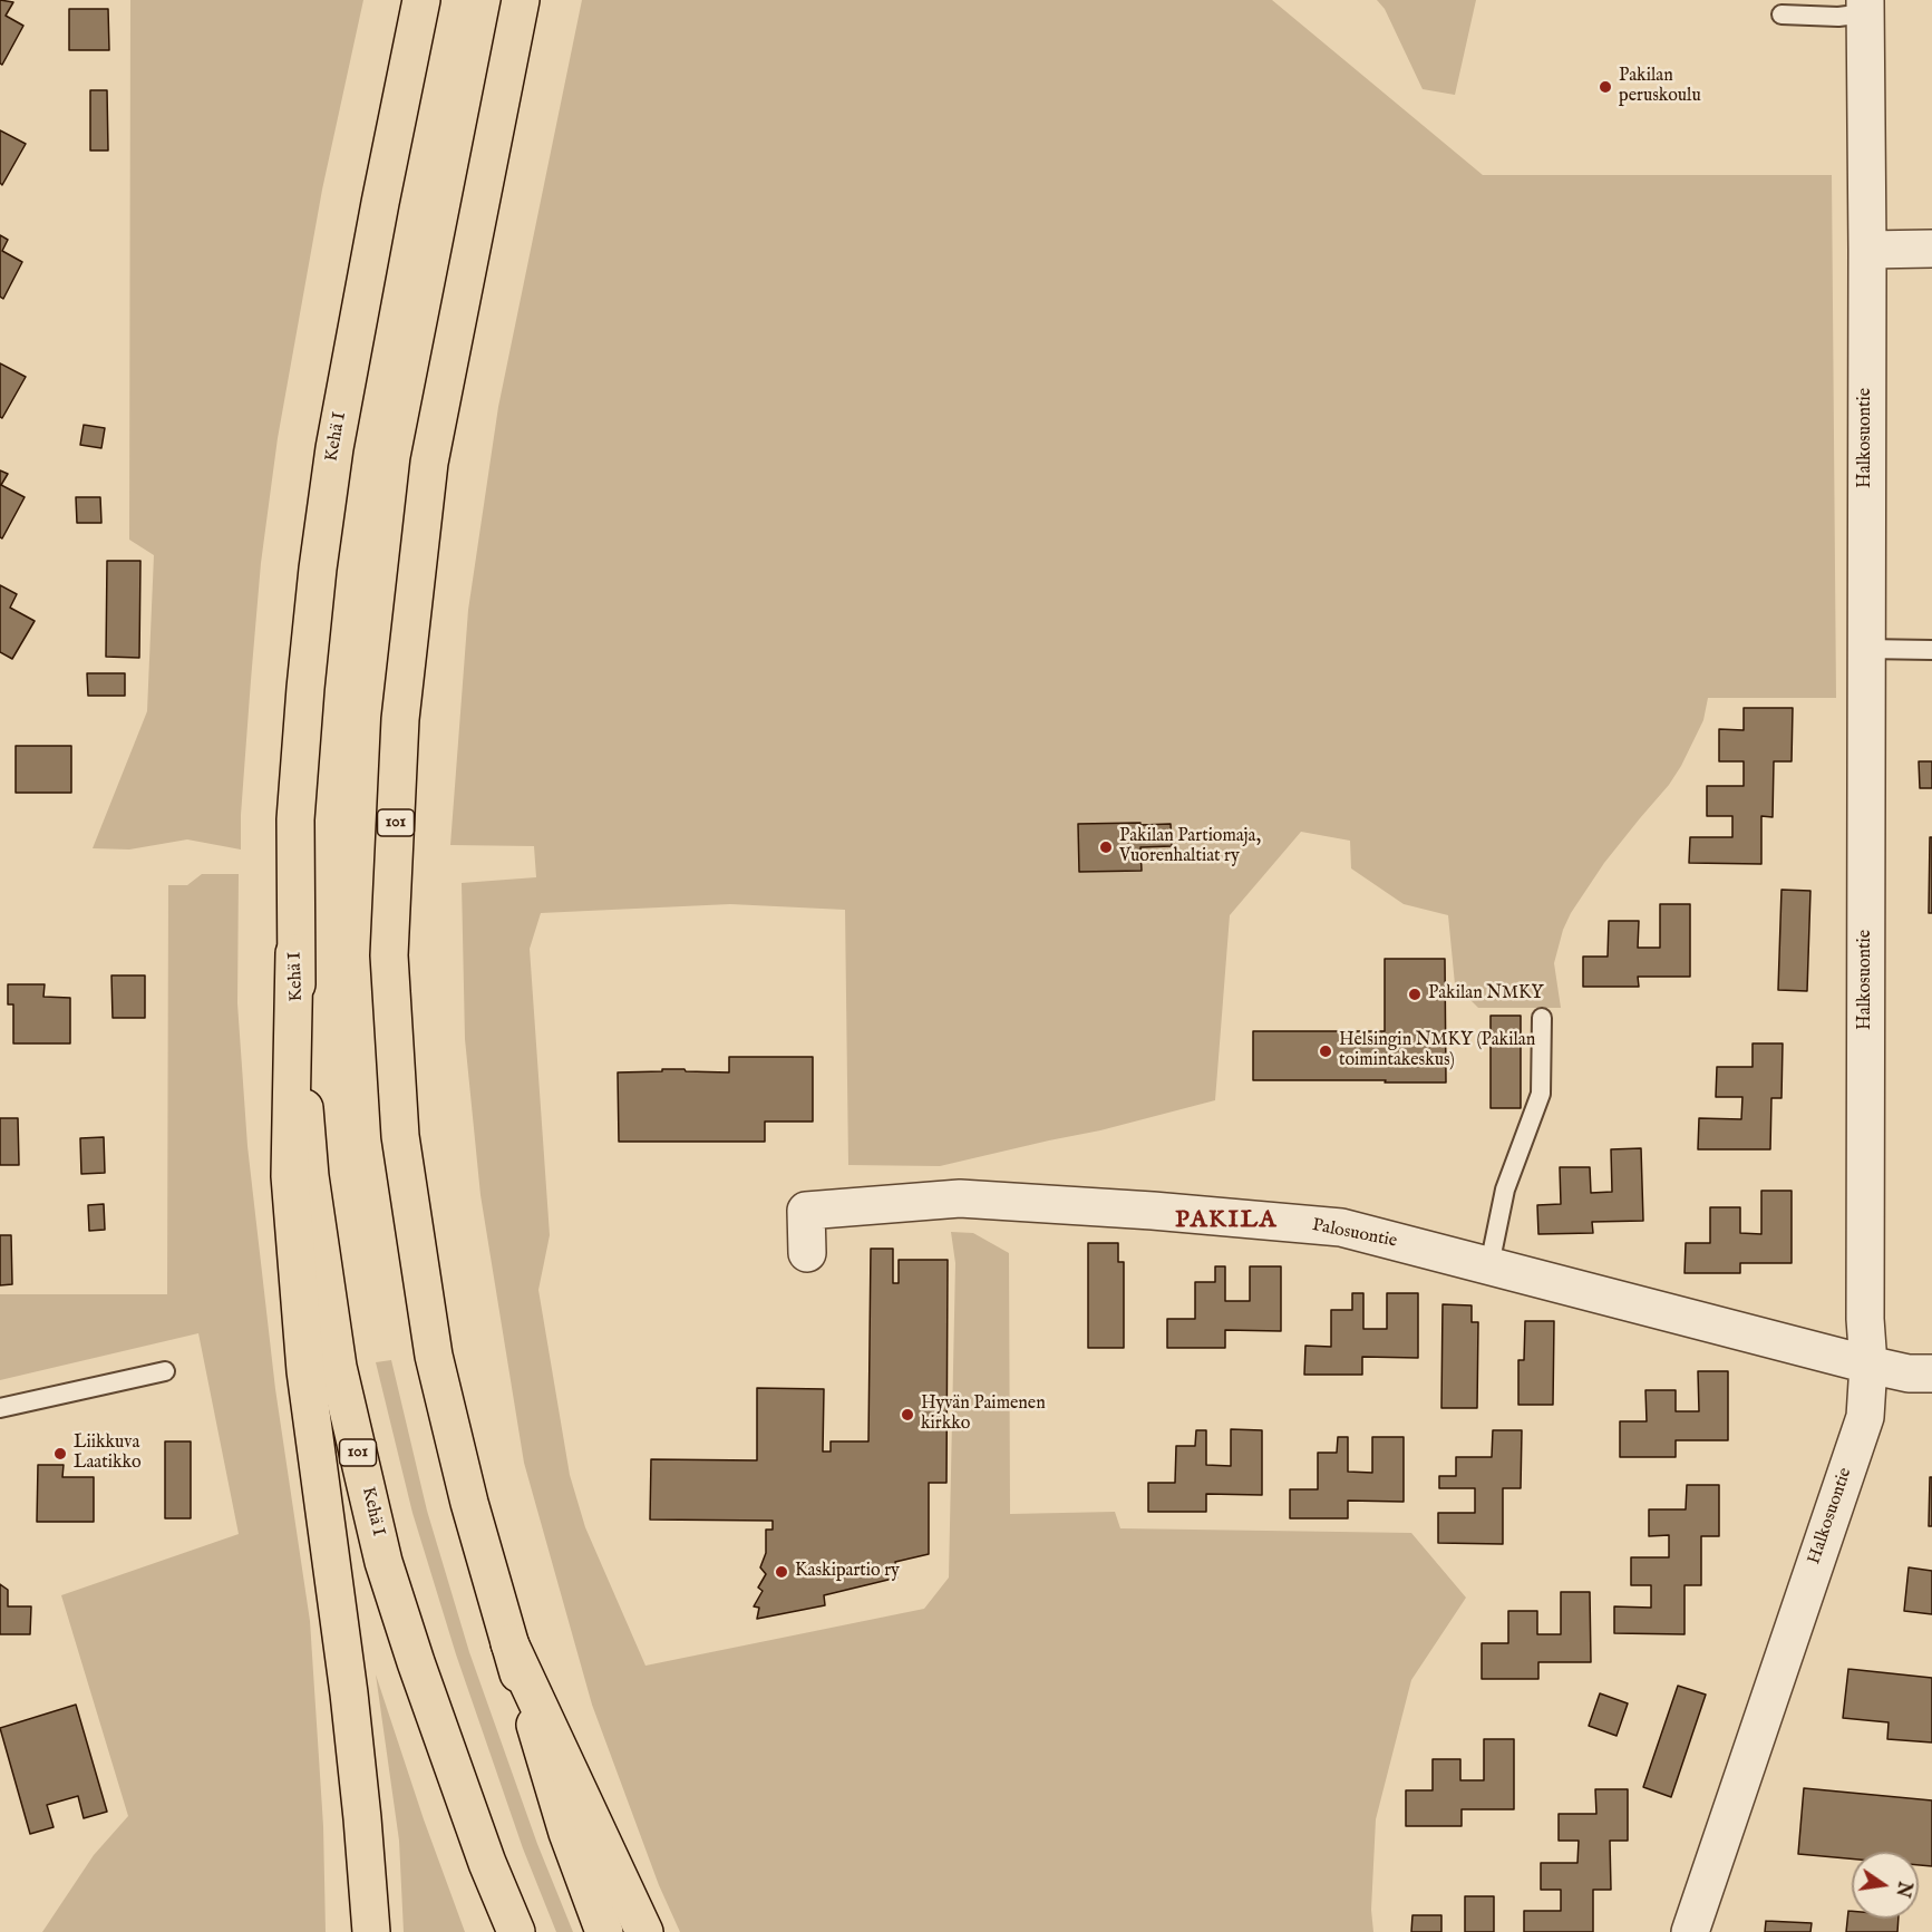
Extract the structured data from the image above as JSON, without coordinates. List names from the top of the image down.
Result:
{
  "streets": {
    "highway": ["Kehä I", "101"],
    "street": ["Halkosuontie", "Palosuontie"]
  },
  "crossings": [
    ["Halkosuontie", "Palosuontie"]
  ],
  "districts": ["PAKILA"],
  "places": [
    "Pakilan peruskoulu",
    "Pakilan Partiomaja, Vuorenhaltiat ry",
    "Pakilan NMKY",
    "Helsingin NMKY (Pakilan toimintakeskus)",
    "Hyvän Paimenen kirkko",
    "Liikkuva Laatikko",
    "Kaskipartio ry"
  ],
  "north": "right"
}
